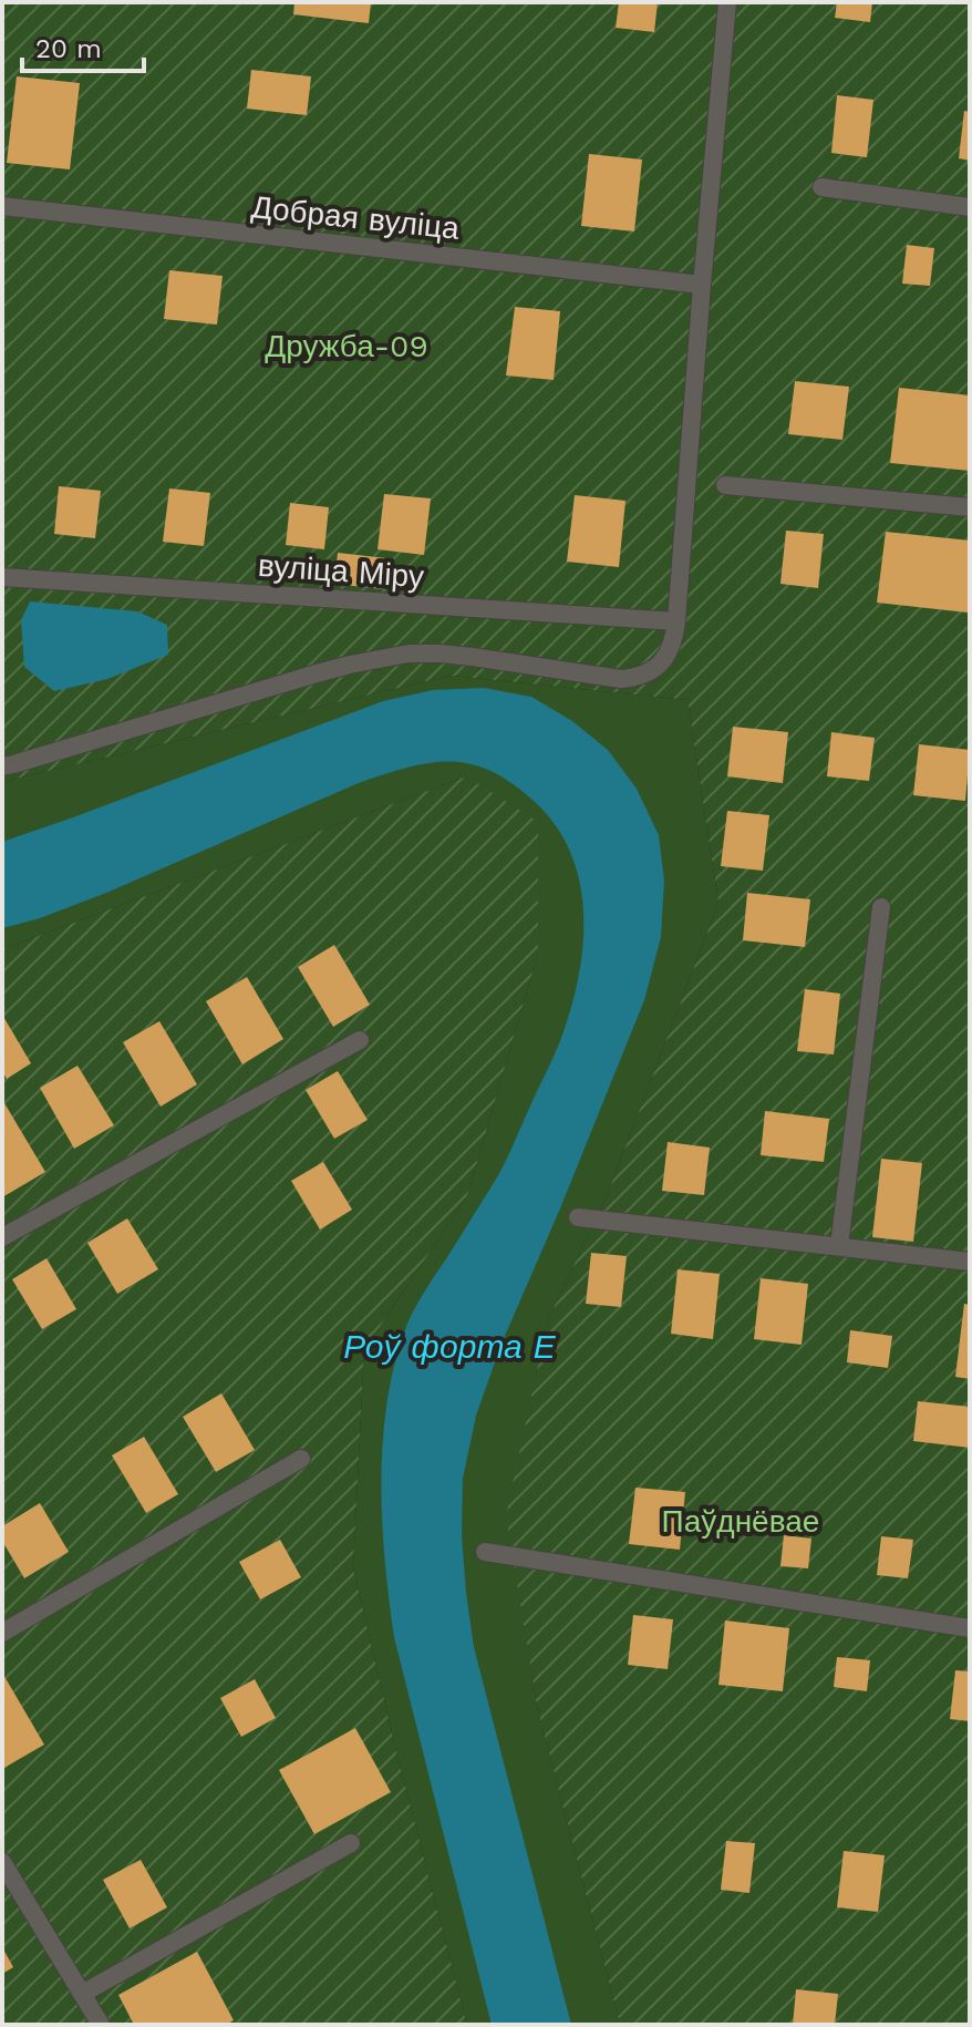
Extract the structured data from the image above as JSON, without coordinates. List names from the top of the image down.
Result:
{
  "streets": {
    "lane": ["Добрая вуліца", "вуліца Міру"]
  },
  "water": ["Роў форта Е"],
  "parks": ["Дружба-09", "Паўднёвае"],
  "scale_bar": "20 m"
}
